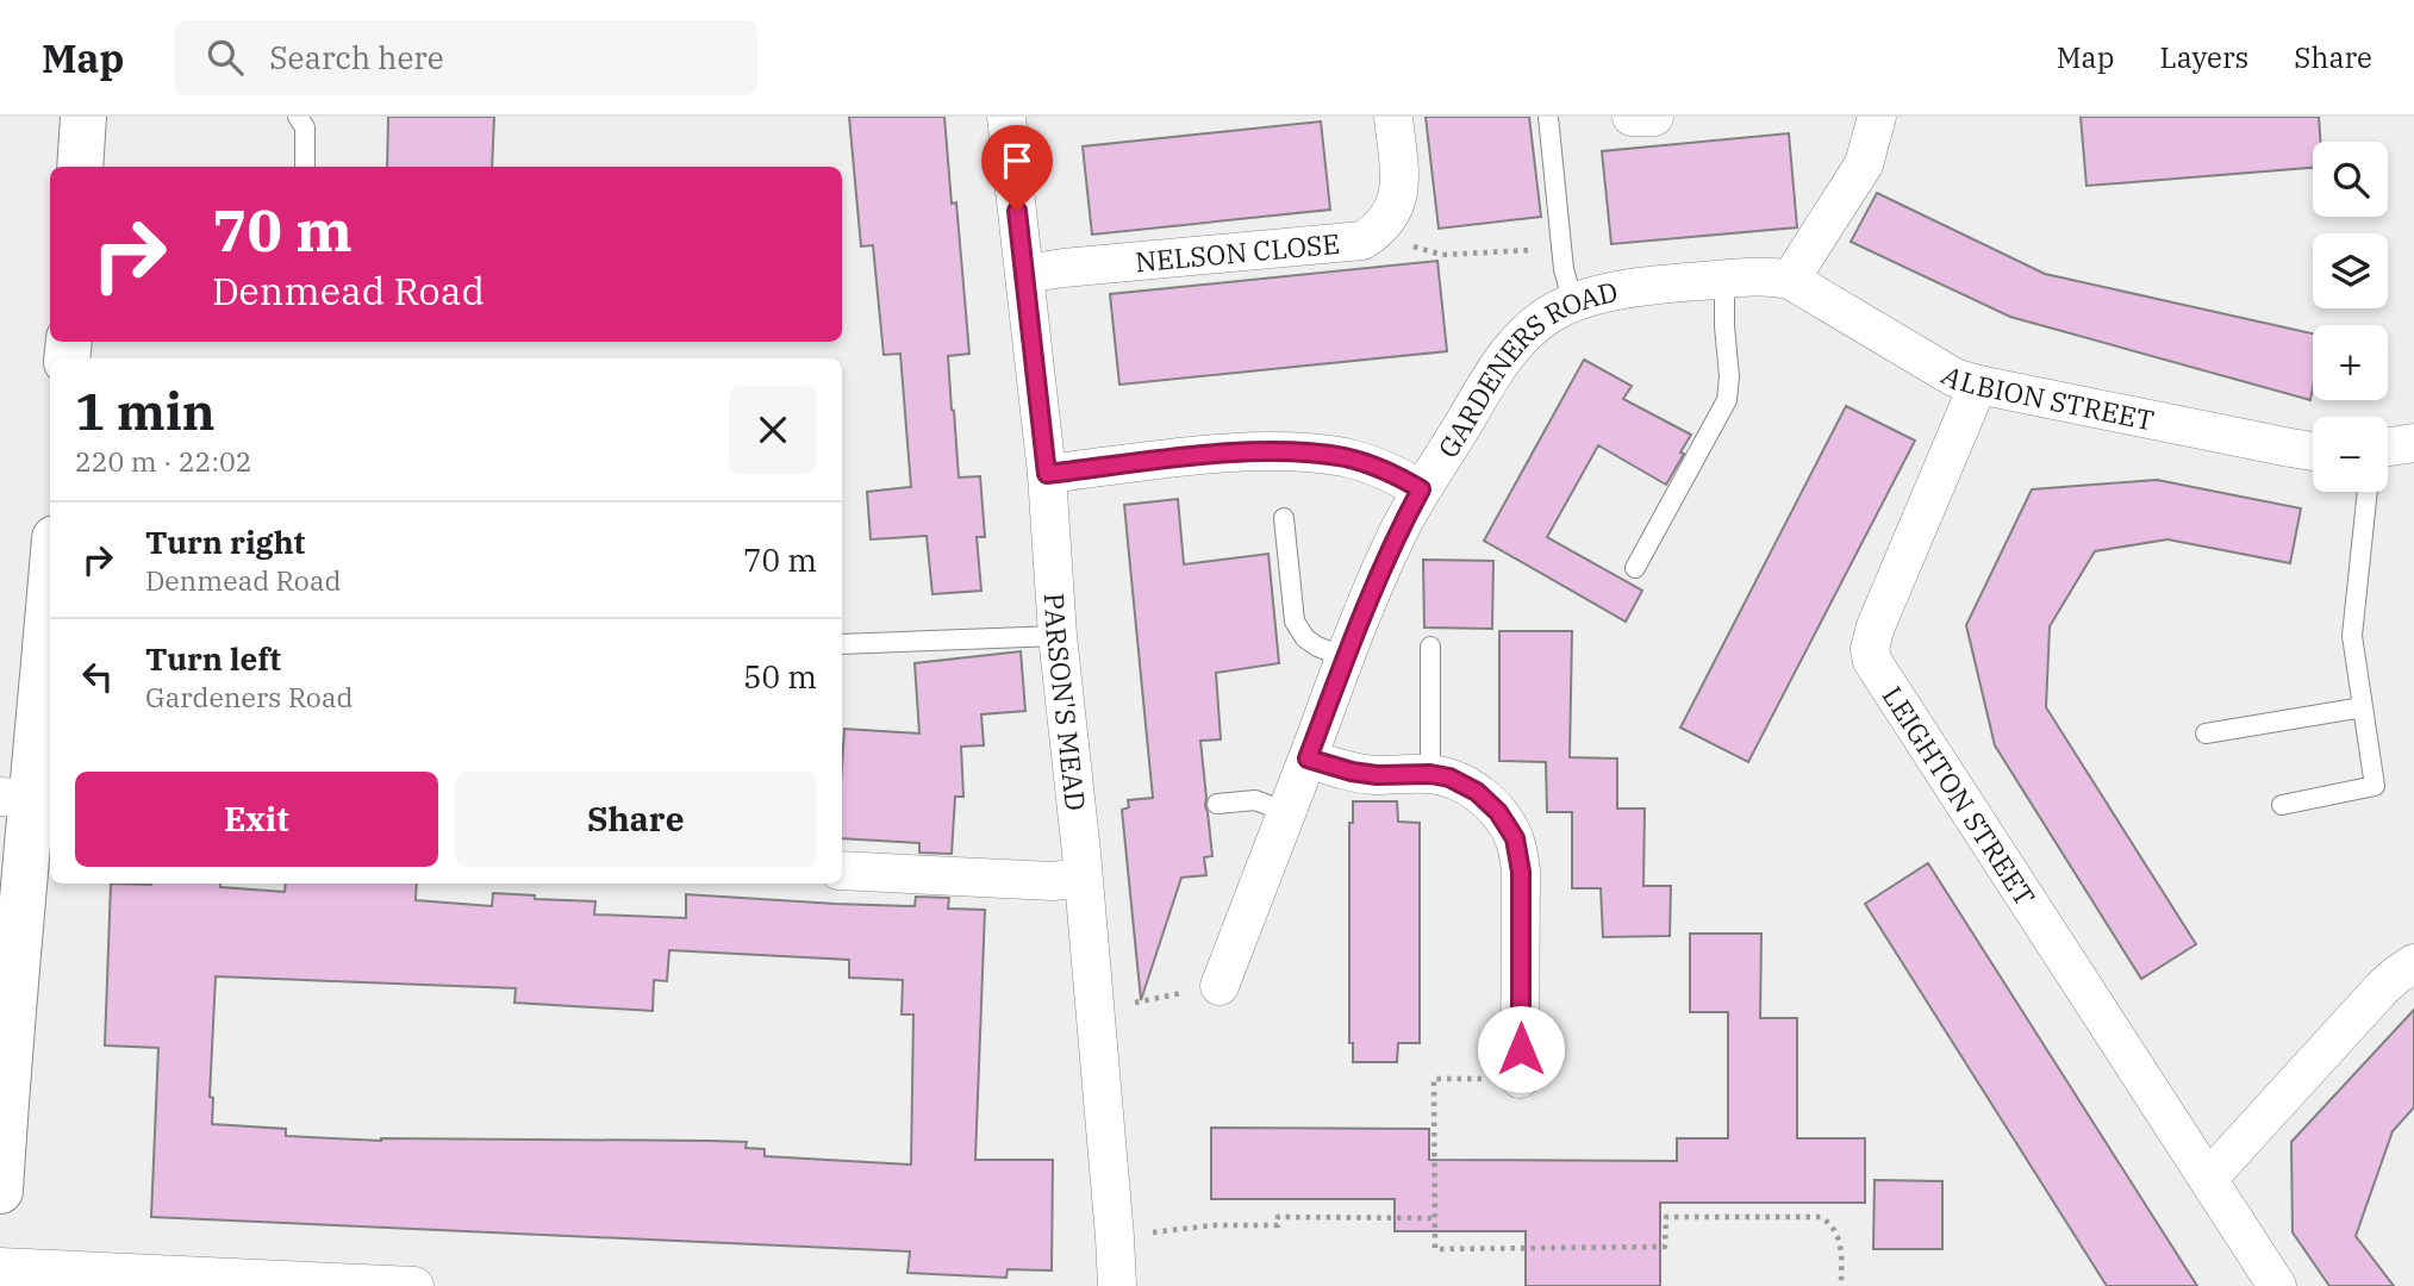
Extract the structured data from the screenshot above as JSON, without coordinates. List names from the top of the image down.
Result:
{
  "streets": {
    "street": [
      "NELSON CLOSE",
      "GARDENERS ROAD",
      "ALBION STREET",
      "PARSON'S MEAD",
      "LEIGHTON STREET"
    ]
  },
  "crossings": [
    ["NELSON CLOSE", "PARSON'S MEAD"],
    ["GARDENERS ROAD", "ALBION STREET"],
    ["GARDENERS ROAD", "PARSON'S MEAD"],
    ["ALBION STREET", "LEIGHTON STREET"]
  ],
  "page": {
    "header": "Map",
    "search": "Search here",
    "nav": ["Map", "Layers", "Share"],
    "map_buttons": ["+", "−"],
    "turn": ["70 m", "Denmead Road"],
    "heading": ["1 min", "220 m · 22:02"],
    "list": [
      {
        "name": "Turn right",
        "note": "Denmead Road",
        "value": "70 m"
      },
      {
        "name": "Turn left",
        "note": "Gardeners Road",
        "value": "50 m"
      }
    ],
    "buttons": ["Exit", "Share"]
  }
}
